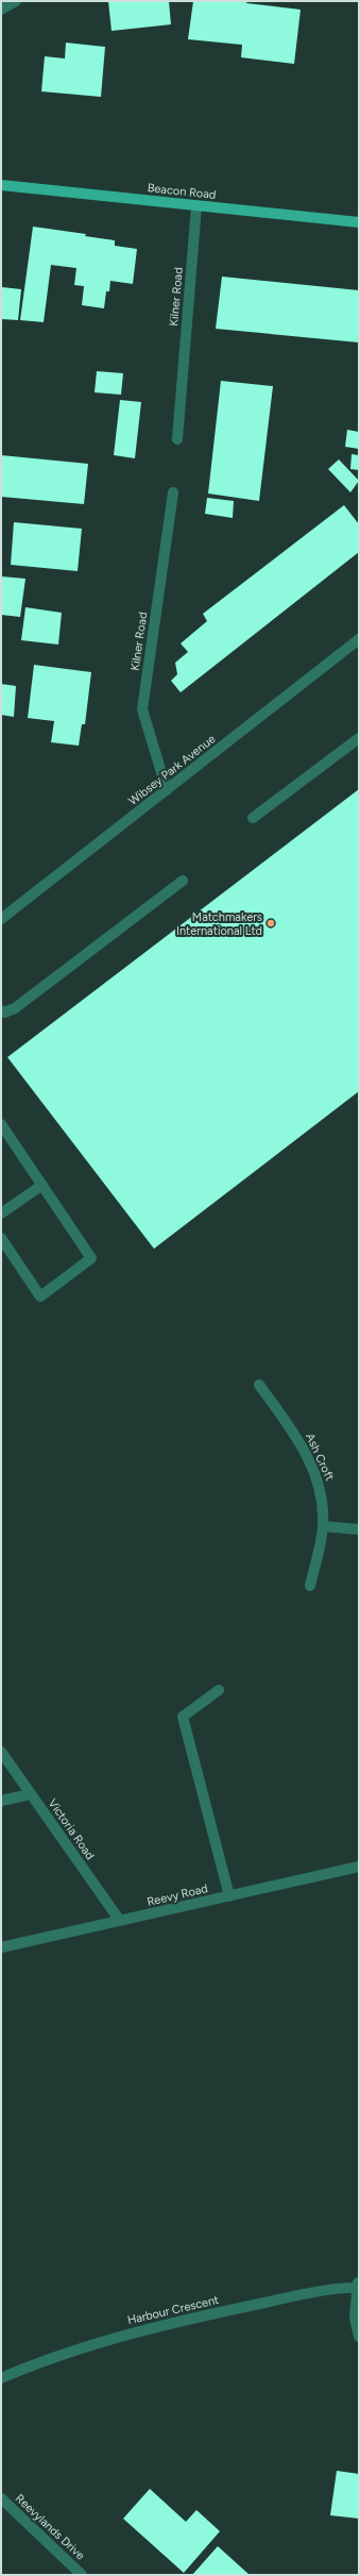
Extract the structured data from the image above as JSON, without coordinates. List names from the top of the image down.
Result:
{
  "streets": {
    "main road": ["Beacon Road"],
    "street": [
      "Kilner Road",
      "Wibsey Park Avenue",
      "Ash Croft",
      "Victoria Road",
      "Reevy Road",
      "Harbour Crescent",
      "Reevylands Drive"
    ]
  },
  "crossings": [
    ["Beacon Road", "Kilner Road"],
    ["Kilner Road", "Wibsey Park Avenue"],
    ["Victoria Road", "Reevy Road"]
  ],
  "places": ["Matchmakers International Ltd"]
}
